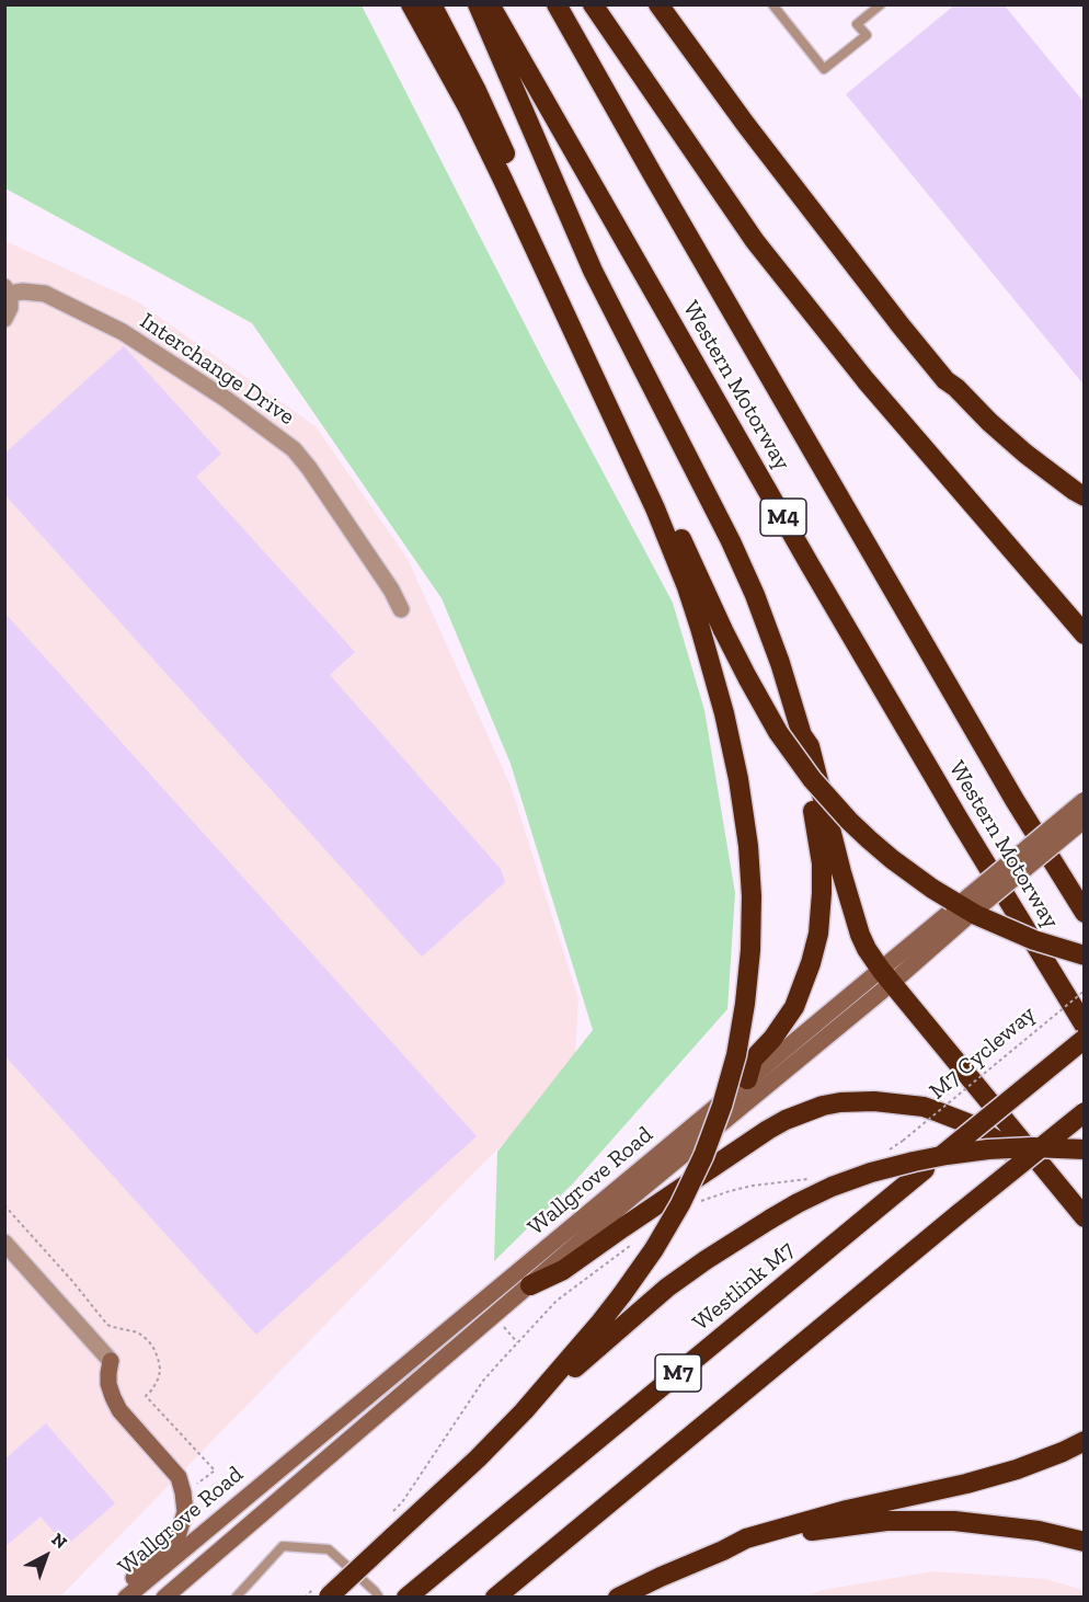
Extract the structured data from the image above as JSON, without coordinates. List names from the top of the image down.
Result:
{
  "streets": {
    "highway": [
      "Western Motorway",
      "M4",
      "Westlink M7",
      "M7"
    ],
    "main road": ["Wallgrove Road"],
    "street": ["Interchange Drive"],
    "path": ["M7 Cycleway"]
  },
  "north": "top right"
}
